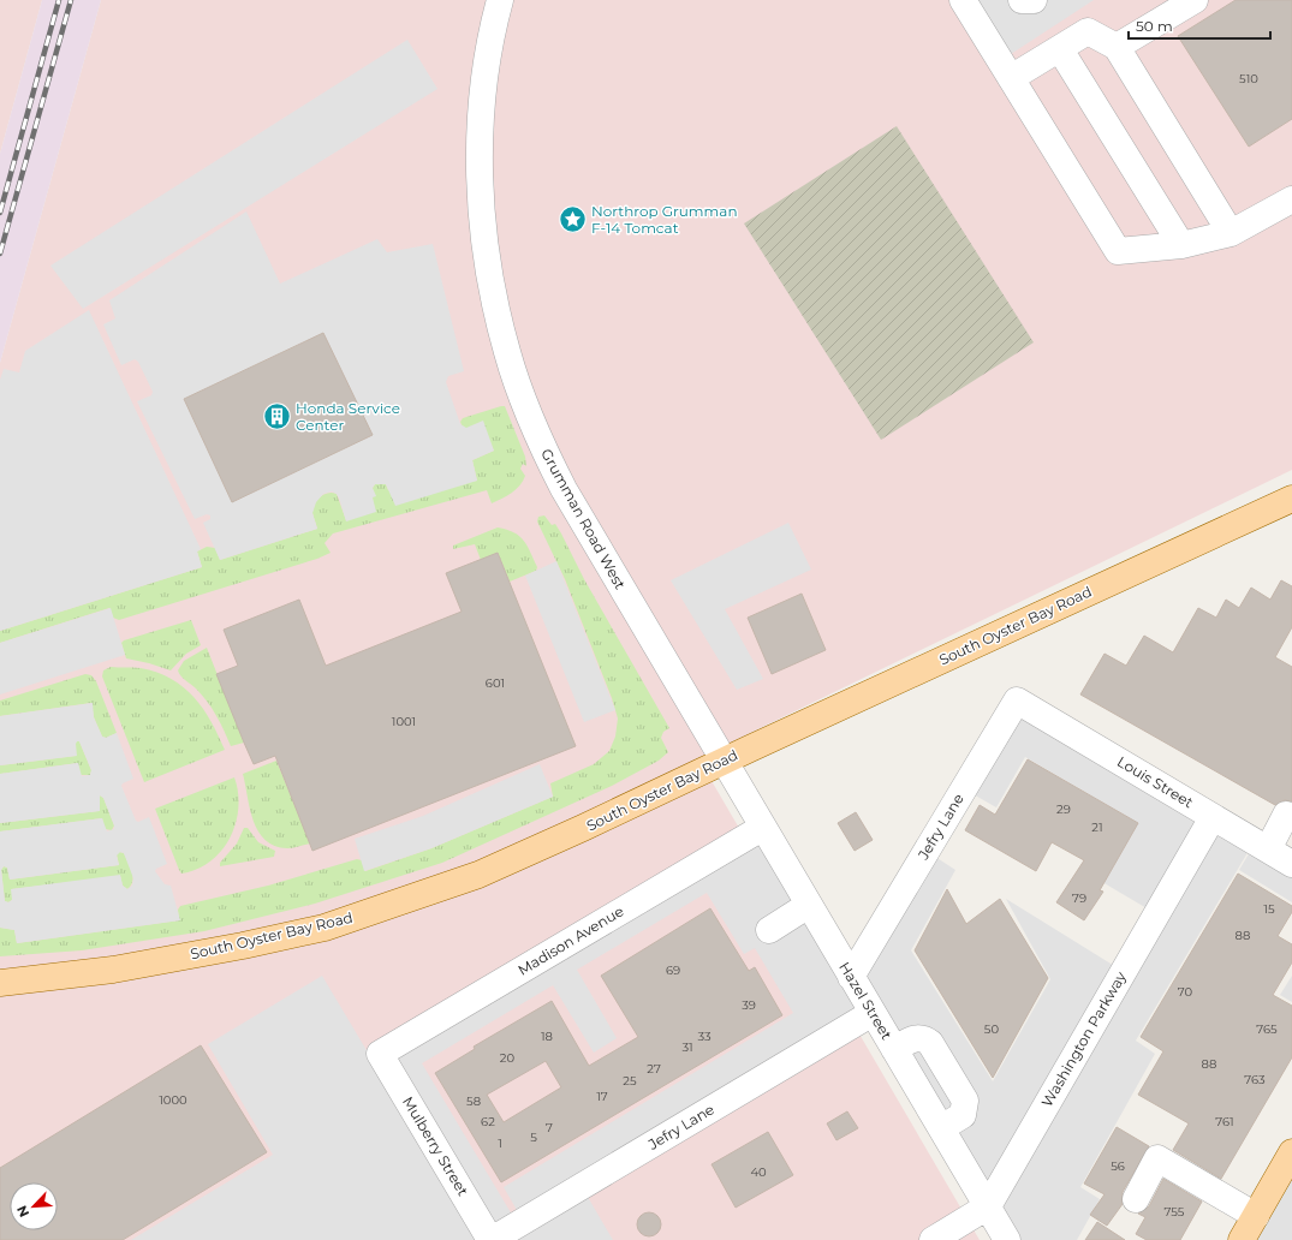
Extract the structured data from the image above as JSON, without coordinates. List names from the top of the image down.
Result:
{
  "streets": {
    "main road": ["South Oyster Bay Road"],
    "street": [
      "Grumman Road West",
      "Louis Street",
      "Jefry Lane",
      "Madison Avenue",
      "Hazel Street",
      "Washington Parkway",
      "Mulberry Street"
    ]
  },
  "crossings": [
    ["Grumman Road West", "South Oyster Bay Road"],
    ["Grumman Road West", "Hazel Street"],
    ["South Oyster Bay Road", "Hazel Street"],
    ["Louis Street", "Jefry Lane"],
    ["Louis Street", "Washington Parkway"],
    ["Jefry Lane", "Hazel Street"],
    ["Jefry Lane", "Mulberry Street"],
    ["Madison Avenue", "Hazel Street"],
    ["Madison Avenue", "Mulberry Street"],
    ["Hazel Street", "Washington Parkway"]
  ],
  "places": {
    "place": ["Northrop Grumman F-14 Tomcat"],
    "building": ["Honda Service Center"]
  },
  "house_numbers": [
    "510",
    "601",
    "1001",
    "29",
    "21",
    "79",
    "15",
    "88",
    "69",
    "70",
    "39",
    "50",
    "765",
    "18",
    "33",
    "31",
    "20",
    "88",
    "27",
    "763",
    "25",
    "17",
    "1000",
    "58",
    "62",
    "761",
    "7",
    "5",
    "1",
    "56",
    "40",
    "755"
  ],
  "scale_bar": "50 m",
  "north": "bottom left"
}
